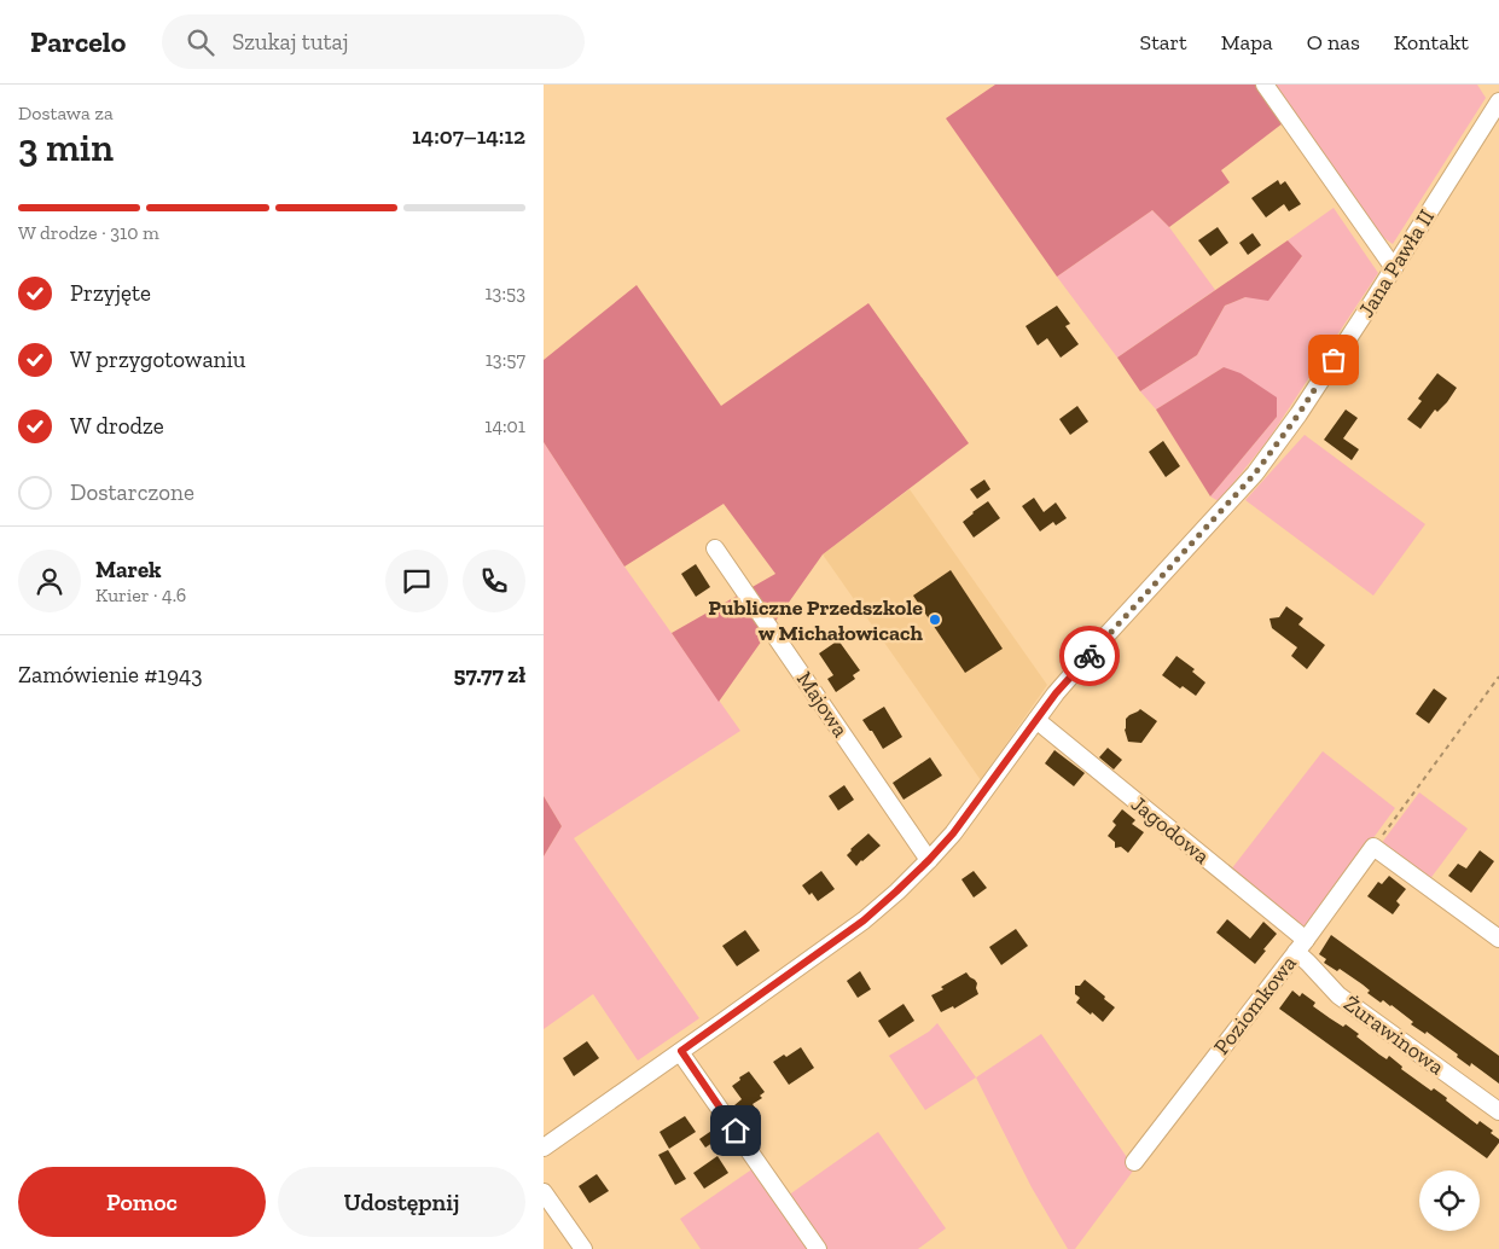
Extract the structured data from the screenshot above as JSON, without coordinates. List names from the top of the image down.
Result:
{
  "streets": {
    "street": [
      "Jana Pawła II",
      "Majowa",
      "Jagodowa",
      "Poziomkowa",
      "Żurawinowa"
    ]
  },
  "crossings": [
    ["Jana Pawła II", "Majowa"],
    ["Jana Pawła II", "Jagodowa"],
    ["Jagodowa", "Poziomkowa"],
    ["Jagodowa", "Żurawinowa"],
    ["Poziomkowa", "Żurawinowa"]
  ],
  "places": ["Publiczne Przedszkole w Michałowicach"],
  "page": {
    "header": "Parcelo",
    "search": "Szukaj tutaj",
    "nav": [
      "Start",
      "Mapa",
      "O nas",
      "Kontakt"
    ],
    "heading": ["3 min", "Dostawa za", "14:07–14:12"],
    "panel": [
      "Marek",
      "Kurier · 4.6",
      "Zamówienie #1943",
      "57.77 zł"
    ],
    "bar": "W drodze · 310 m",
    "list": [
      ["Przyjęte", "13:53"],
      ["W przygotowaniu", "13:57"],
      ["W drodze", "14:01"],
      "Dostarczone"
    ],
    "buttons": ["Pomoc", "Udostępnij"]
  }
}
